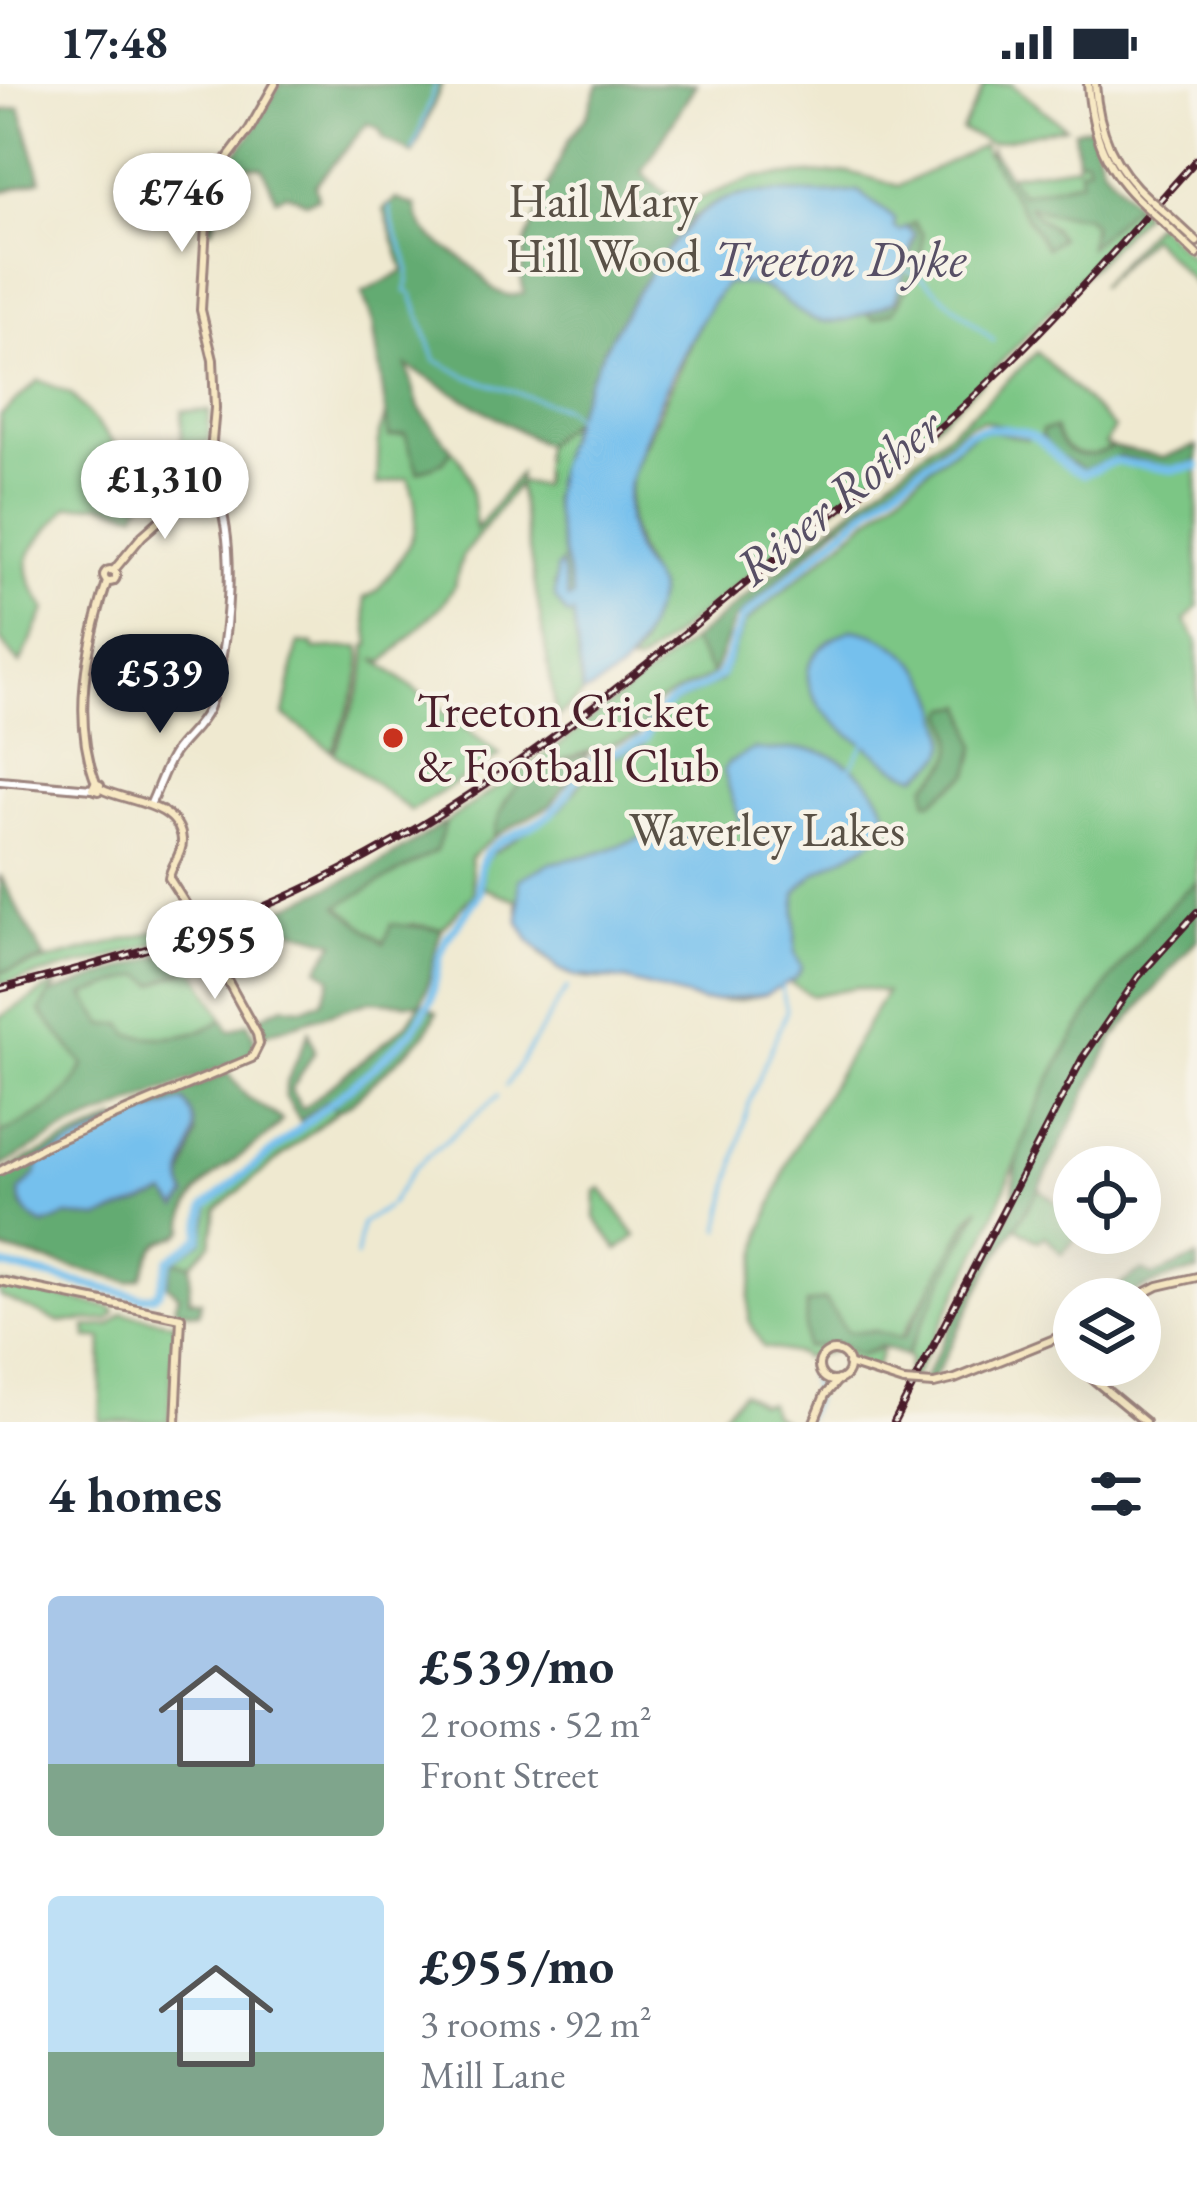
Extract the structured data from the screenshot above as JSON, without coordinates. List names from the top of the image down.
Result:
{
  "water": ["Treeton Dyke", "River Rother"],
  "parks": ["Hail Mary Hill Wood", "Waverley Lakes"],
  "places": ["Treeton Cricket & Football Club"],
  "page": {
    "status": "17:48",
    "price": [
      "£746",
      "£1,310",
      "£539",
      "£955"
    ],
    "heading": "4 homes",
    "list": [
      {
        "name": "£539/mo",
        "note": "2 rooms · 52 m² · Front Street"
      },
      {
        "name": "£955/mo",
        "note": "3 rooms · 92 m² · Mill Lane"
      }
    ]
  }
}
